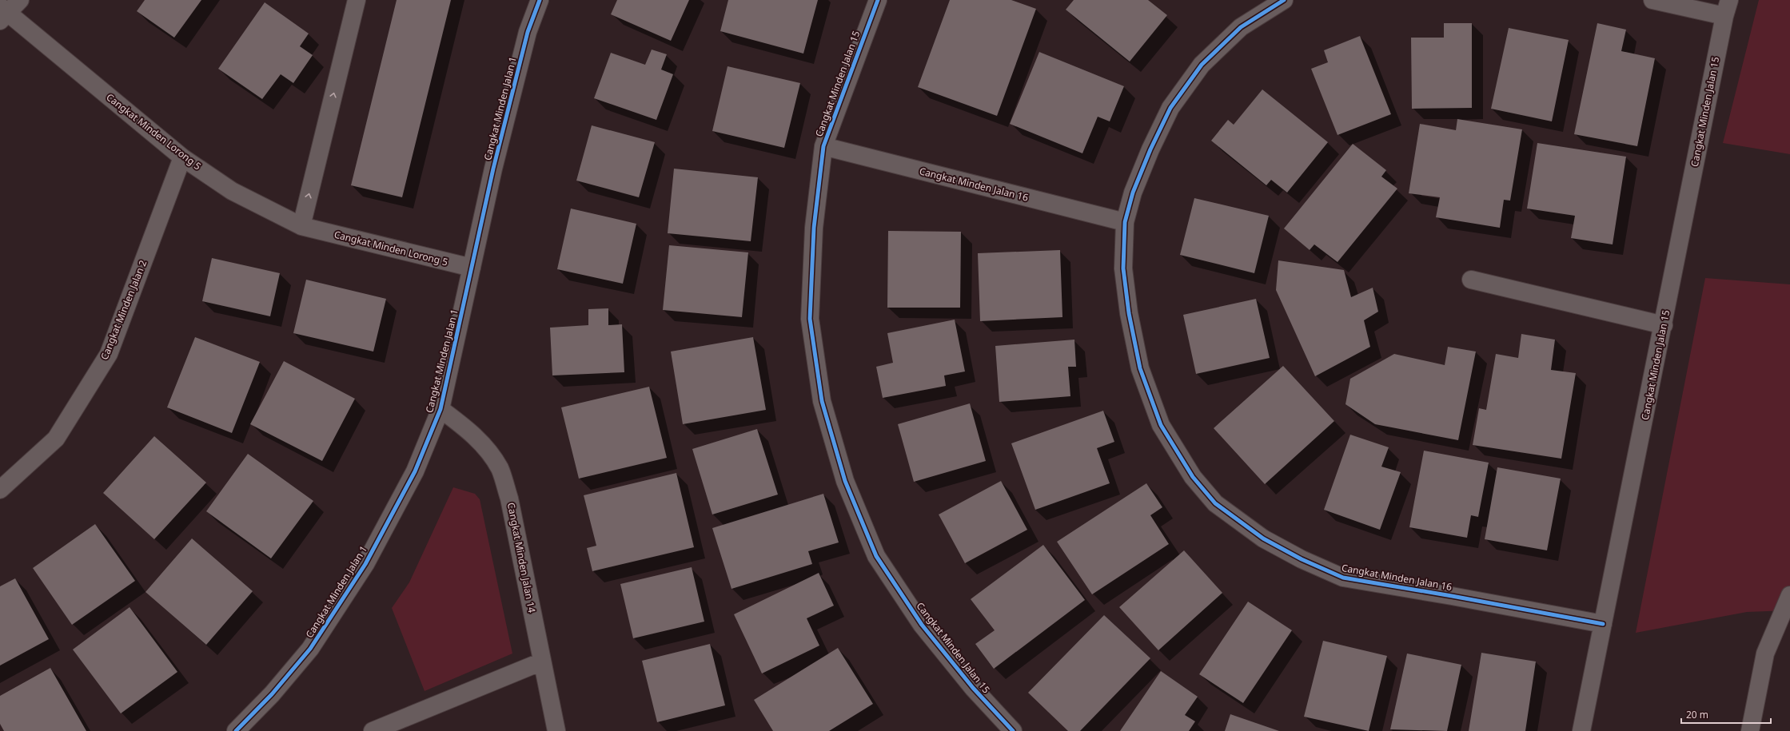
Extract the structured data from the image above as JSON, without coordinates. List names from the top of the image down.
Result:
{
  "streets": {
    "street": [
      "Cangkat Minden Jalan 15",
      "Cangkat Minden Jalan 1",
      "Cangkat Minden Lorong 5",
      "Cangkat Minden Jalan 16",
      "Cangkat Minden Jalan 2",
      "Cangkat Minden Jalan 14"
    ]
  },
  "crossings": [
    ["Cangkat Minden Jalan 15", "Cangkat Minden Jalan 16"],
    ["Cangkat Minden Jalan 1", "Cangkat Minden Lorong 5"],
    ["Cangkat Minden Jalan 1", "Cangkat Minden Jalan 14"],
    ["Cangkat Minden Lorong 5", "Cangkat Minden Jalan 2"]
  ],
  "scale_bar": "20 m"
}
